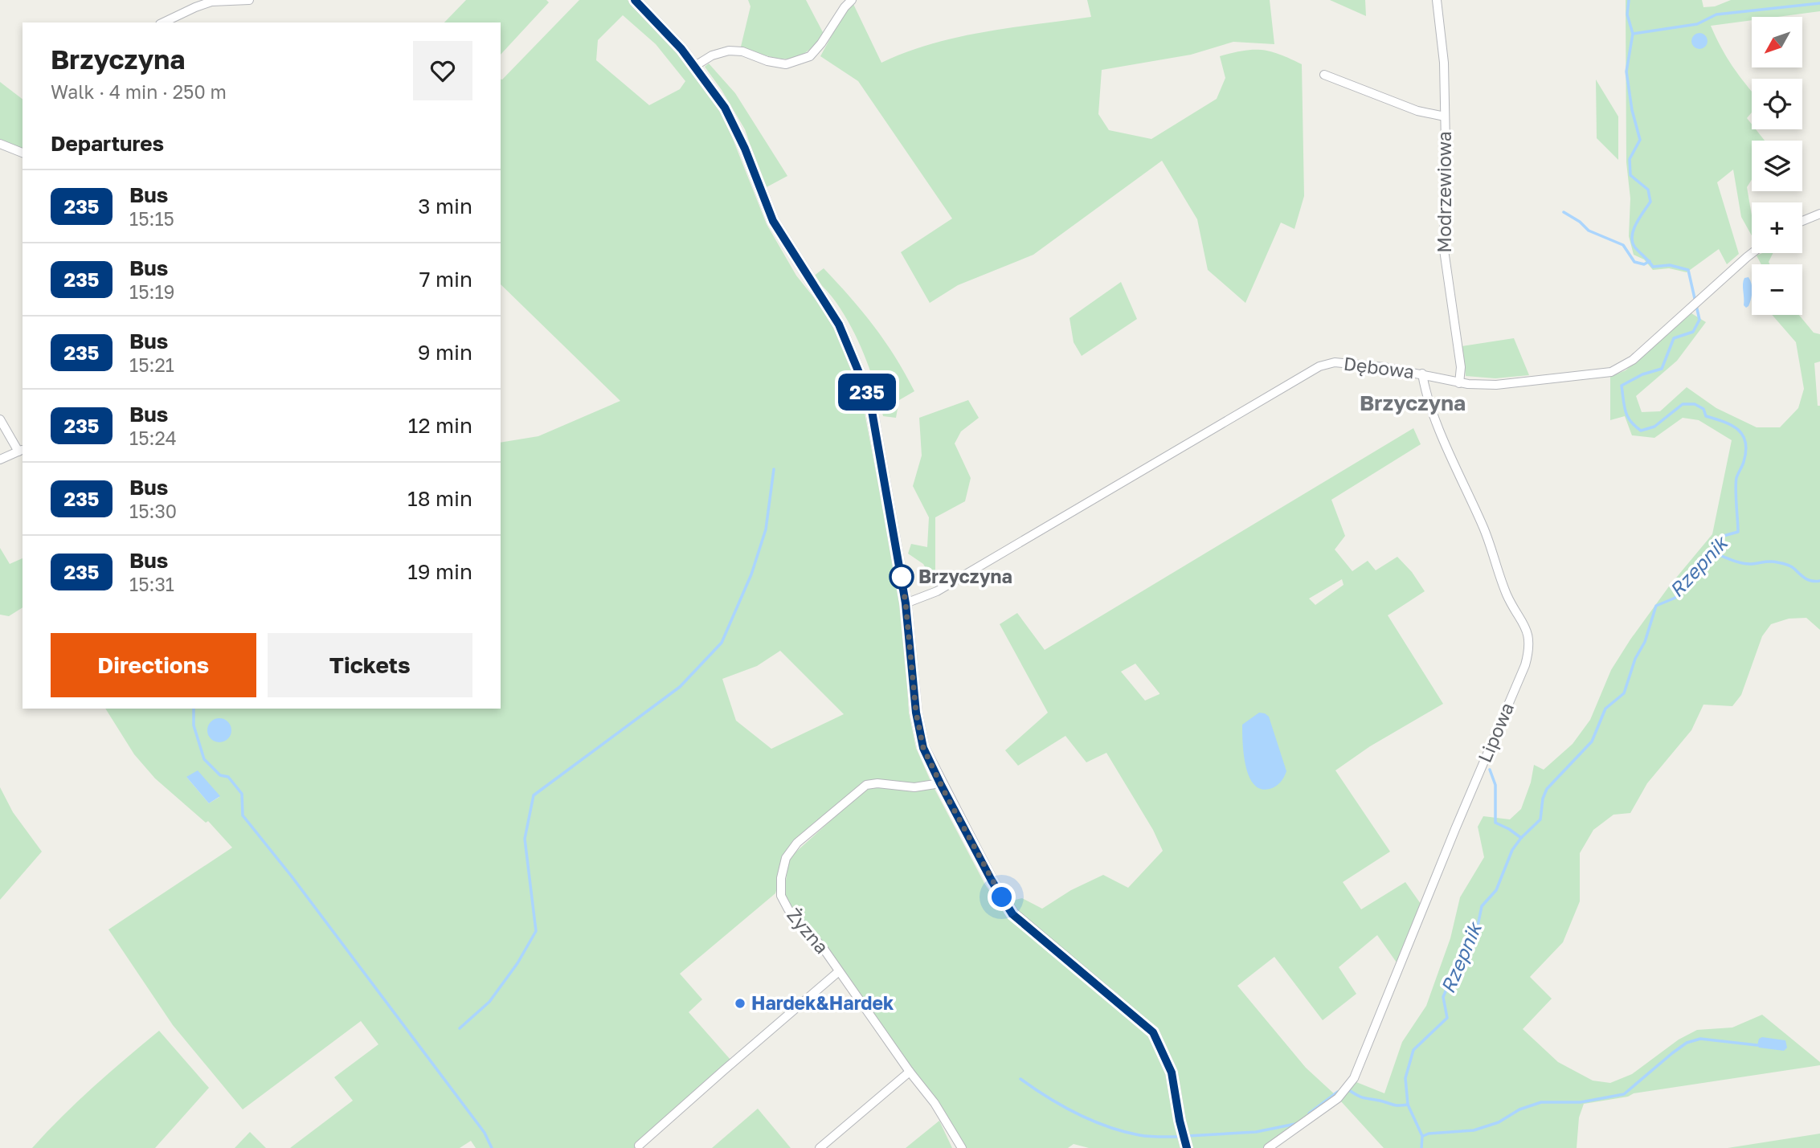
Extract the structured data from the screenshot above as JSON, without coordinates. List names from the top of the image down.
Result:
{
  "streets": {
    "street": [
      "Modrzewiowa",
      "Dębowa",
      "Lipowa",
      "Żyzna"
    ]
  },
  "crossings": [
    ["Modrzewiowa", "Dębowa"],
    ["Dębowa", "Lipowa"]
  ],
  "districts": ["Brzyczyna"],
  "water": ["Rzepnik"],
  "places": ["Brzyczyna", "Hardek&Hardek"],
  "lines": ["bus line 235"],
  "north": "bottom left",
  "page": {
    "on_map": "235",
    "map_buttons": ["+", "−"],
    "heading": [
      ["Brzyczyna", "Walk · 4 min · 250 m"],
      "Departures"
    ],
    "list": [
      {
        "mark": "235",
        "name": "Bus",
        "note": "15:15",
        "value": "3 min"
      },
      {
        "mark": "235",
        "name": "Bus",
        "note": "15:19",
        "value": "7 min"
      },
      {
        "mark": "235",
        "name": "Bus",
        "note": "15:21",
        "value": "9 min"
      },
      {
        "mark": "235",
        "name": "Bus",
        "note": "15:24",
        "value": "12 min"
      },
      {
        "mark": "235",
        "name": "Bus",
        "note": "15:30",
        "value": "18 min"
      },
      {
        "mark": "235",
        "name": "Bus",
        "note": "15:31",
        "value": "19 min"
      }
    ],
    "buttons": ["Directions", "Tickets"]
  }
}
